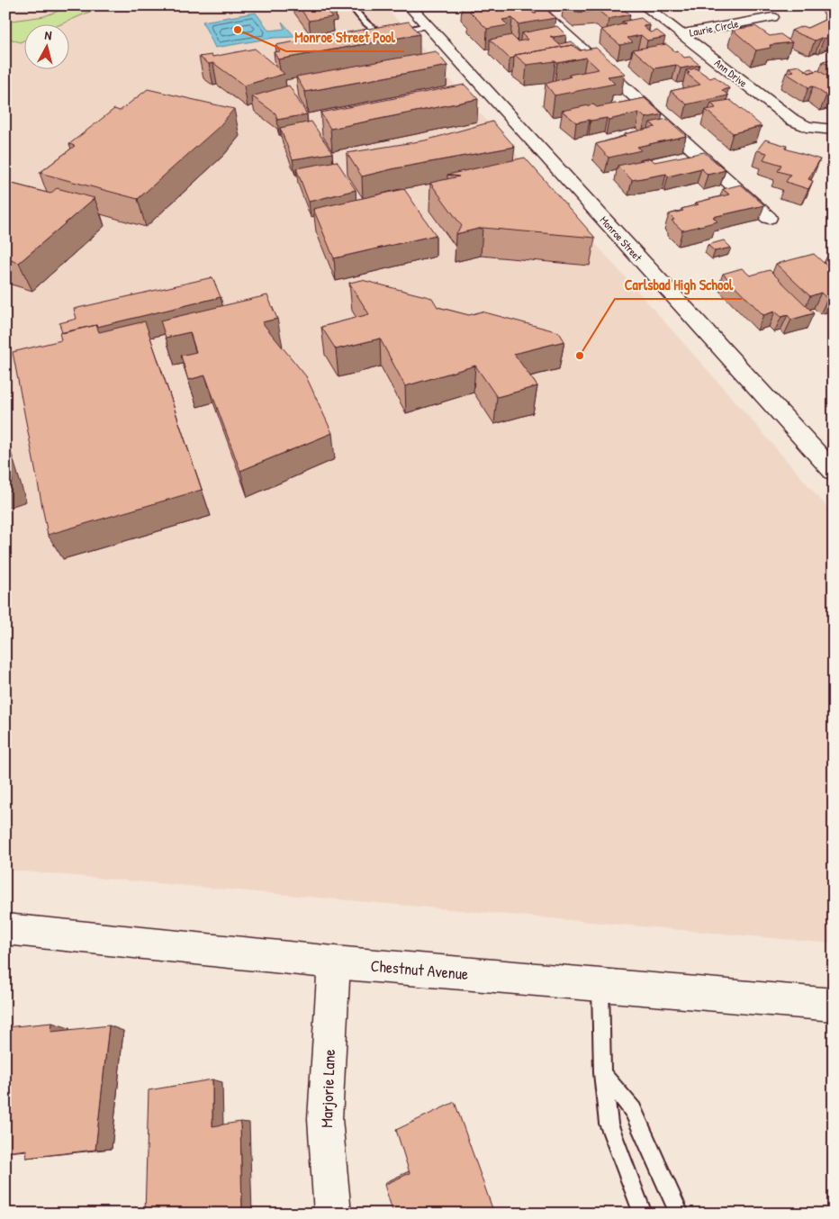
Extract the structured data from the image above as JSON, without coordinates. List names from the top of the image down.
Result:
{
  "streets": {
    "main road": [
      "Laurie Circle",
      "Ann Drive",
      "Monroe Street",
      "Chestnut Avenue",
      "Marjorie Lane"
    ]
  },
  "crossings": [
    ["Laurie Circle", "Ann Drive"],
    ["Chestnut Avenue", "Marjorie Lane"]
  ],
  "places": ["Monroe Street Pool", "Carlsbad High School"],
  "north": "top"
}
